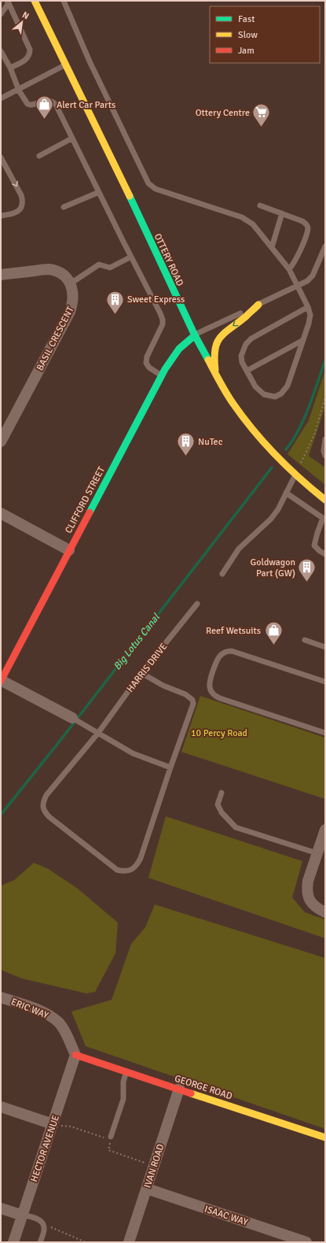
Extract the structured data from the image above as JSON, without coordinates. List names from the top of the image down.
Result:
{
  "streets": {
    "street": [
      "OTTERY ROAD",
      "BASIL CRESCENT",
      "CLIFFORD STREET",
      "ERIC WAY",
      "GEORGE ROAD",
      "HECTOR AVENUE",
      "IVAN ROAD",
      "ISAAC WAY"
    ],
    "lane": ["HARRIS DRIVE"]
  },
  "crossings": [
    ["OTTERY ROAD", "CLIFFORD STREET"],
    ["ERIC WAY", "GEORGE ROAD"],
    ["ERIC WAY", "HECTOR AVENUE"],
    ["GEORGE ROAD", "HECTOR AVENUE"],
    ["GEORGE ROAD", "IVAN ROAD"],
    ["IVAN ROAD", "ISAAC WAY"]
  ],
  "water": ["Big Lotus Canal"],
  "parks": ["10 Percy Road"],
  "places": {
    "shop": ["Alert Car Parts", "Reef Wetsuits"],
    "supermarket": ["Ottery Centre"],
    "building": ["Sweet Express", "NuTec", "Goldwagon Part (GW)"]
  },
  "legend": ["Fast", "Slow", "Jam"],
  "north": "top right"
}
